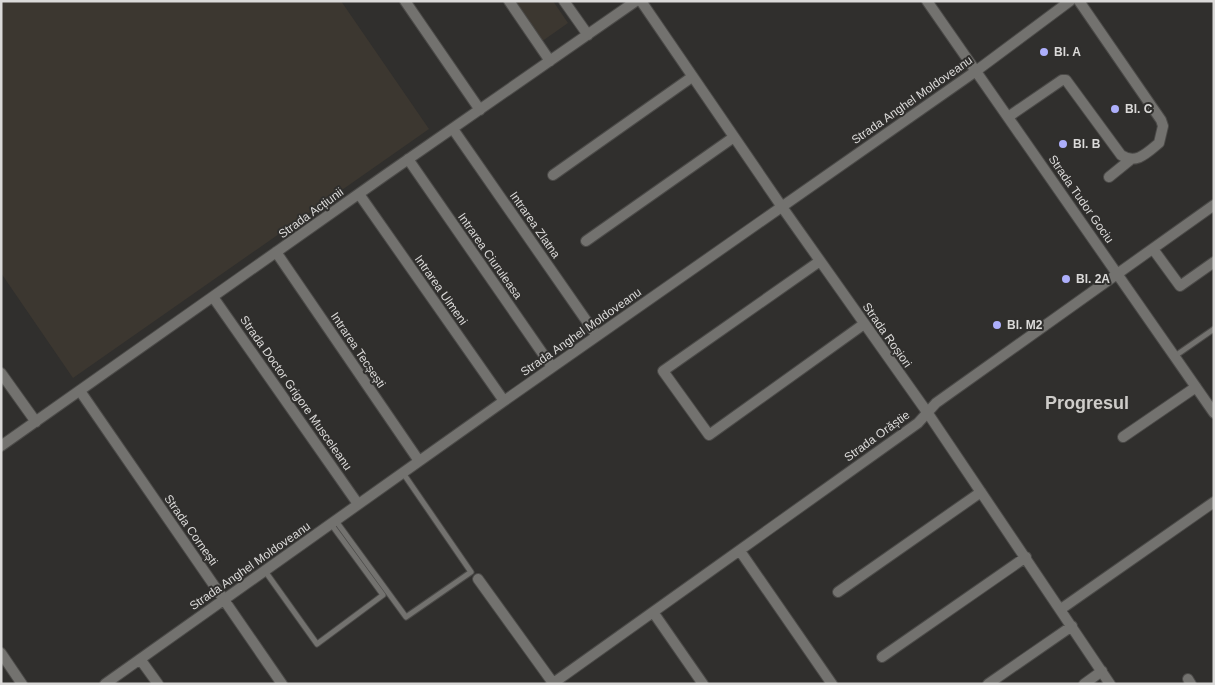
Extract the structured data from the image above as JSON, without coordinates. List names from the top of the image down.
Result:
{
  "streets": {
    "street": [
      "Strada Anghel Moldoveanu",
      "Strada Tudor Gociu",
      "Strada Acțiunii",
      "Intrarea Zlatna",
      "Intrarea Ciuruleasa",
      "Intrarea Ulmeni",
      "Strada Roșiori",
      "Intrarea Tecșești",
      "Strada Doctor Grigore Musceleanu",
      "Strada Orăștie",
      "Strada Cornești"
    ]
  },
  "crossings": [
    ["Strada Anghel Moldoveanu", "Strada Tudor Gociu"],
    ["Strada Anghel Moldoveanu", "Intrarea Zlatna"],
    ["Strada Anghel Moldoveanu", "Intrarea Ciuruleasa"],
    ["Strada Anghel Moldoveanu", "Intrarea Ulmeni"],
    ["Strada Anghel Moldoveanu", "Strada Roșiori"],
    ["Strada Anghel Moldoveanu", "Intrarea Tecșești"],
    ["Strada Anghel Moldoveanu", "Strada Doctor Grigore Musceleanu"],
    ["Strada Anghel Moldoveanu", "Strada Cornești"],
    ["Strada Tudor Gociu", "Strada Orăștie"],
    ["Strada Acțiunii", "Intrarea Zlatna"],
    ["Strada Acțiunii", "Intrarea Ciuruleasa"],
    ["Strada Acțiunii", "Intrarea Ulmeni"],
    ["Strada Acțiunii", "Intrarea Tecșești"],
    ["Strada Acțiunii", "Strada Doctor Grigore Musceleanu"],
    ["Strada Acțiunii", "Strada Cornești"],
    ["Strada Roșiori", "Strada Orăștie"]
  ],
  "districts": ["Progresul"],
  "places": [
    "Bl. A",
    "Bl. C",
    "Bl. B",
    "Bl. 2A",
    "Bl. M2"
  ]
}
